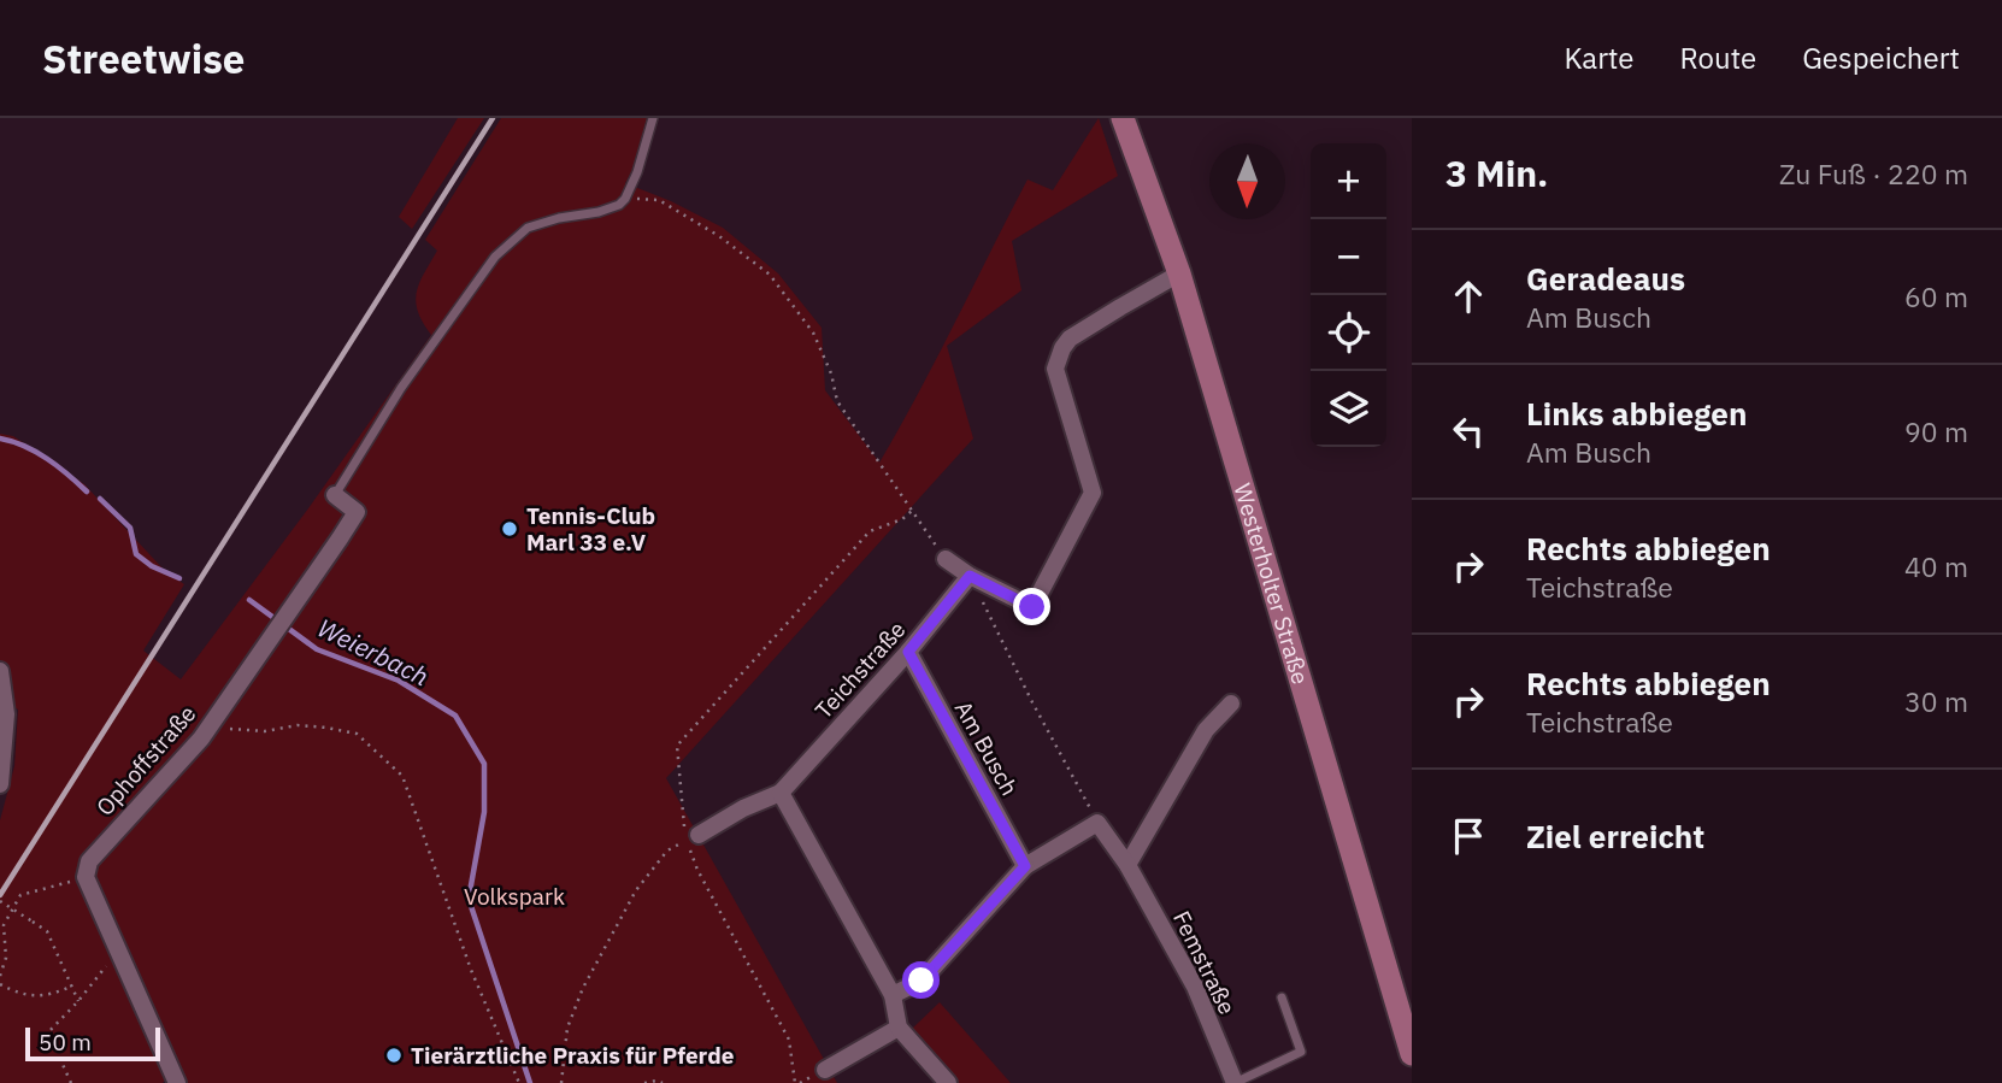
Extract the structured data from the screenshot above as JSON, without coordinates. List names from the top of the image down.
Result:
{
  "streets": {
    "main road": ["Westerholter Straße"],
    "street": [
      "Teichstraße",
      "Am Busch",
      "Ophoffstraße",
      "Femstraße"
    ]
  },
  "crossings": [
    ["Teichstraße", "Am Busch"]
  ],
  "water": ["Weierbach"],
  "parks": ["Volkspark"],
  "places": ["Tennis-Club Marl 33 e.V", "Tierärztliche Praxis für Pferde"],
  "scale_bar": "50 m",
  "north": "bottom",
  "page": {
    "header": "Streetwise",
    "nav": ["Karte", "Route", "Gespeichert"],
    "heading": ["3 Min.", "Zu Fuß · 220 m"],
    "map_buttons": ["+", "−"],
    "list": [
      ["Geradeaus", "Am Busch", "60 m"],
      ["Links abbiegen", "Am Busch", "90 m"],
      ["Rechts abbiegen", "Teichstraße", "40 m"],
      ["Rechts abbiegen", "Teichstraße", "30 m"],
      "Ziel erreicht"
    ],
    "scale": "50 m"
  }
}
